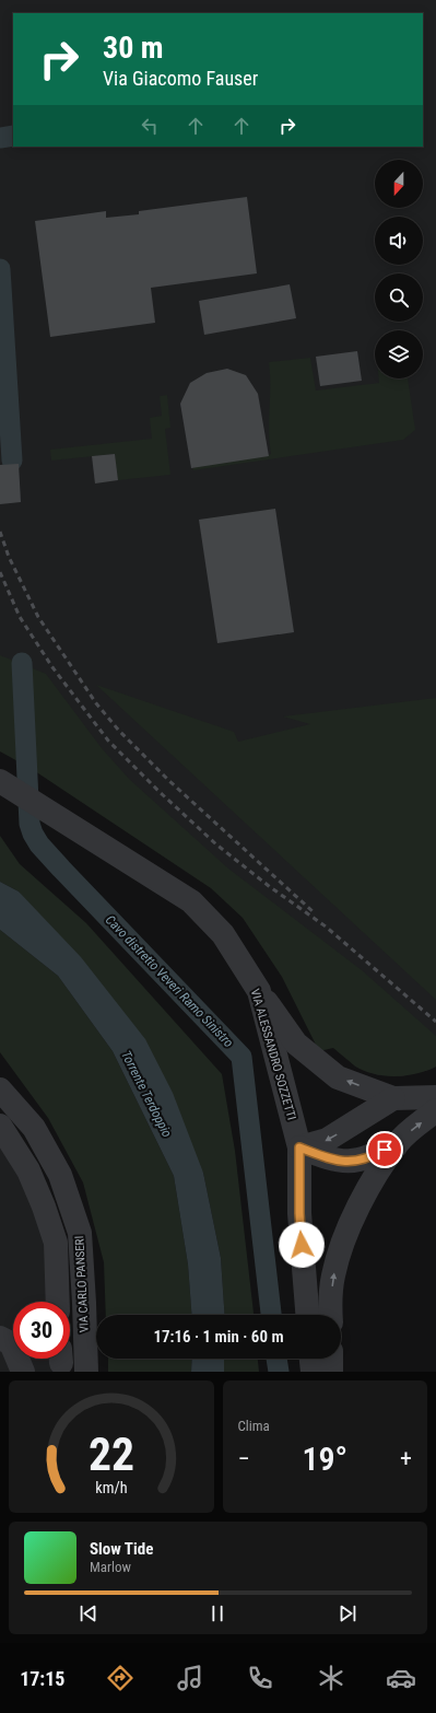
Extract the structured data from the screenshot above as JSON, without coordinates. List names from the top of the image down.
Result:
{
  "streets": {
    "street": ["VIA ALESSANDRO SOZZETTI", "VIA CARLO PANSERI"]
  },
  "water": ["Cavo distretto Veveri Ramo Sinistro", "Torrente Terdoppio"],
  "north": "bottom",
  "page": {
    "turn": ["30 m", "Via Giacomo Fauser"],
    "limit": "30",
    "trip": "17:16 · 1 min · 60 m",
    "tile": "Clima",
    "heat": ["−", "19°", "+"],
    "song": ["Slow Tide", "Marlow"],
    "tabs": "17:15",
    "gauge": ["22", "km/h"]
  }
}
